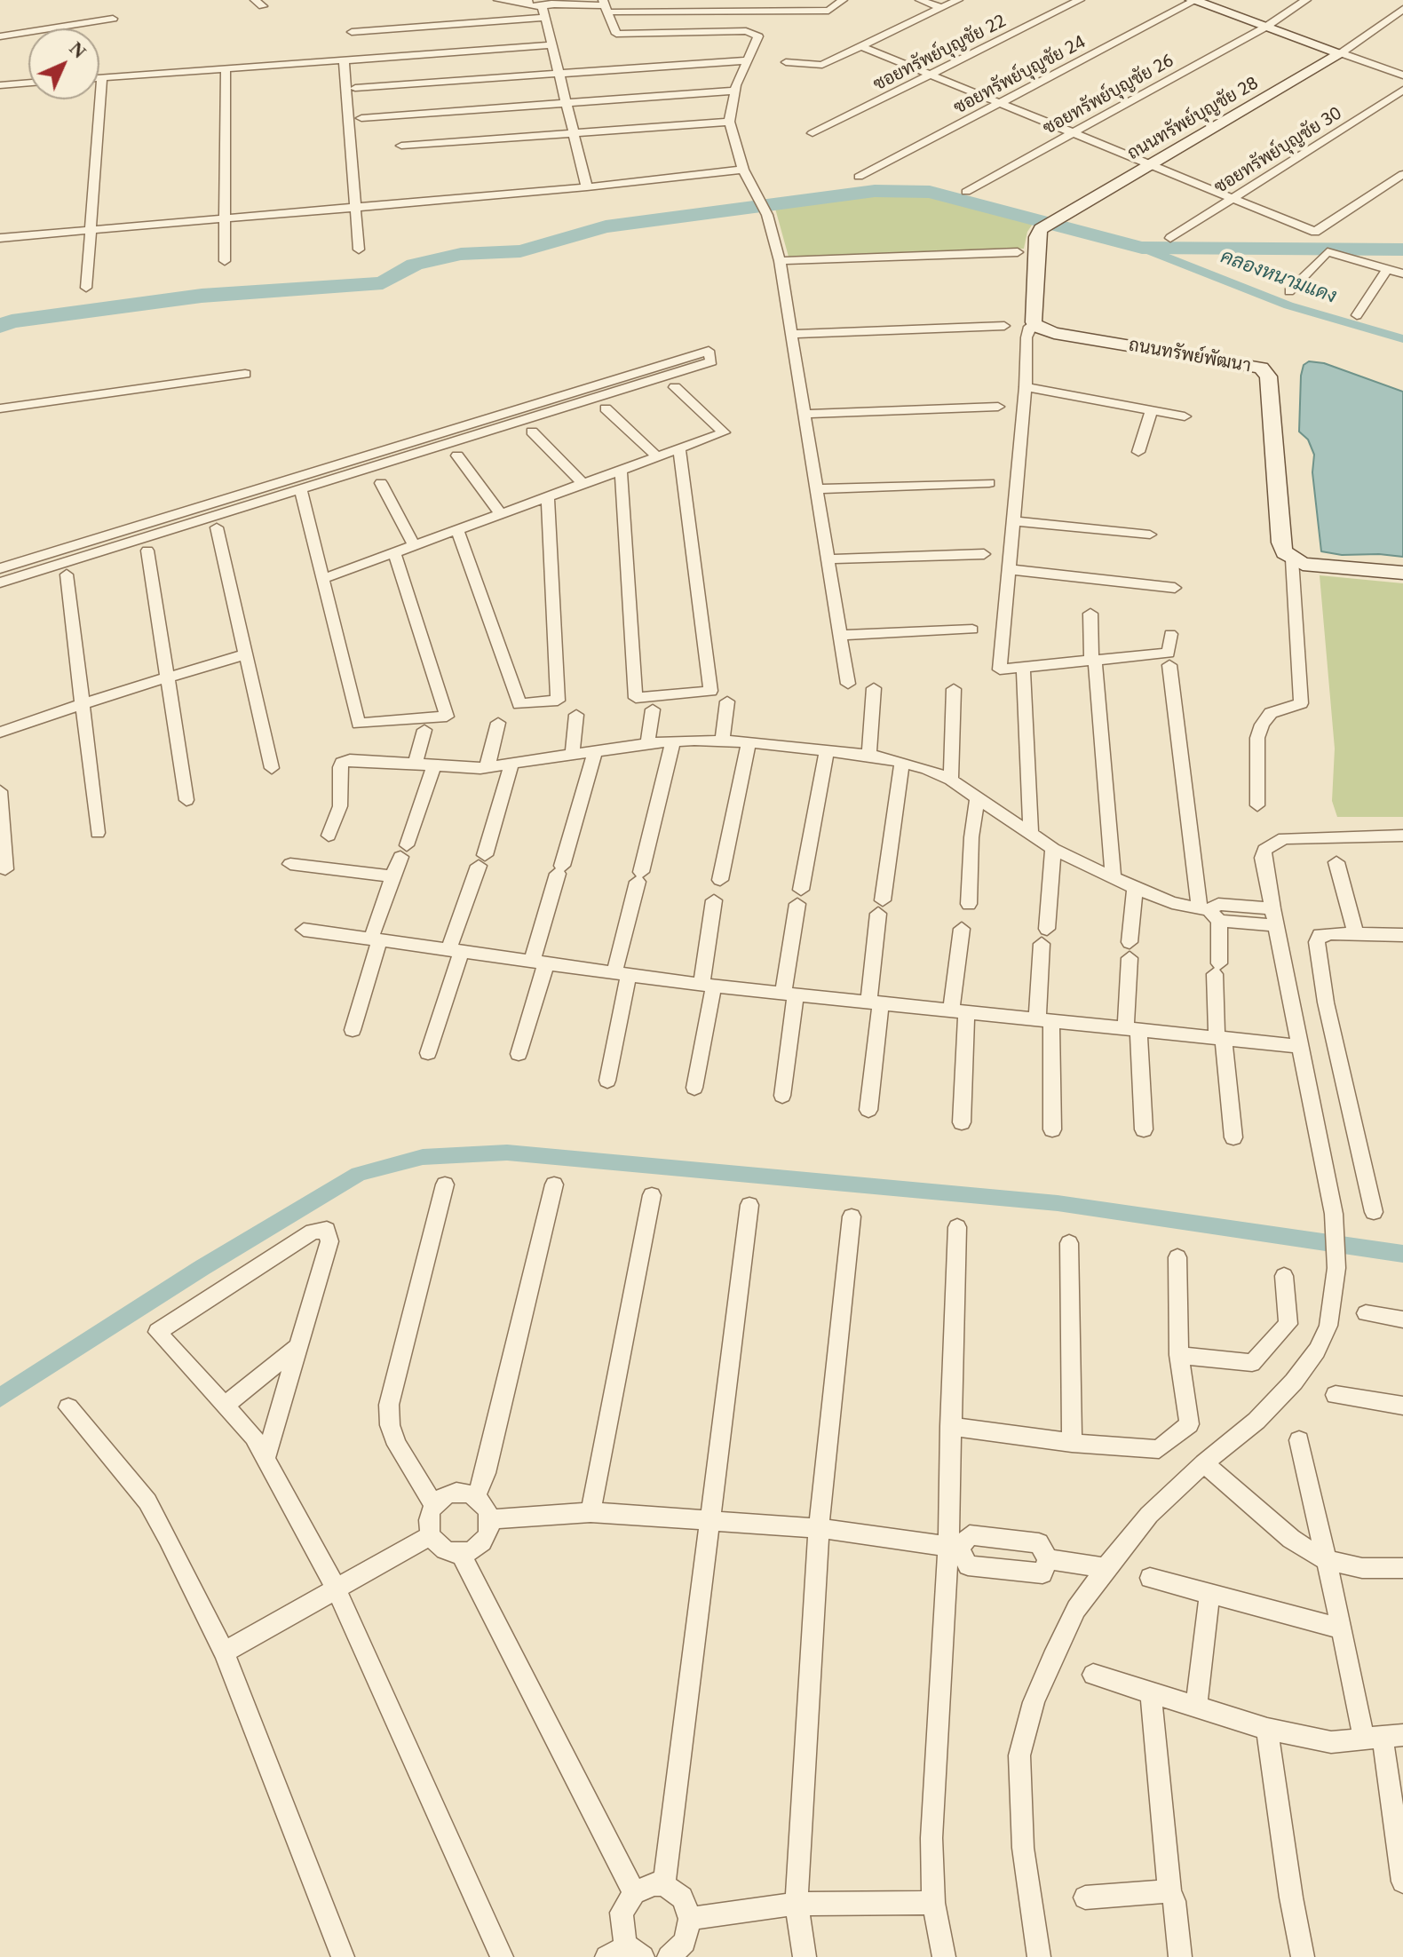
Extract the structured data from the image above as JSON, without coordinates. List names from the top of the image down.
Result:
{
  "streets": {
    "street": [
      "ซอยทรัพย์บุญชัย 22",
      "ซอยทรัพย์บุญชัย 24",
      "ซอยทรัพย์บุญชัย 26",
      "ถนนทรัพย์บุญชัย 28",
      "ซอยทรัพย์บุญชัย 30",
      "ถนนทรัพย์พัฒนา"
    ]
  },
  "crossings": [
    ["ถนนทรัพย์บุญชัย 28", "ถนนทรัพย์พัฒนา"]
  ],
  "water": ["คลองหนามแดง"],
  "north": "top right"
}
